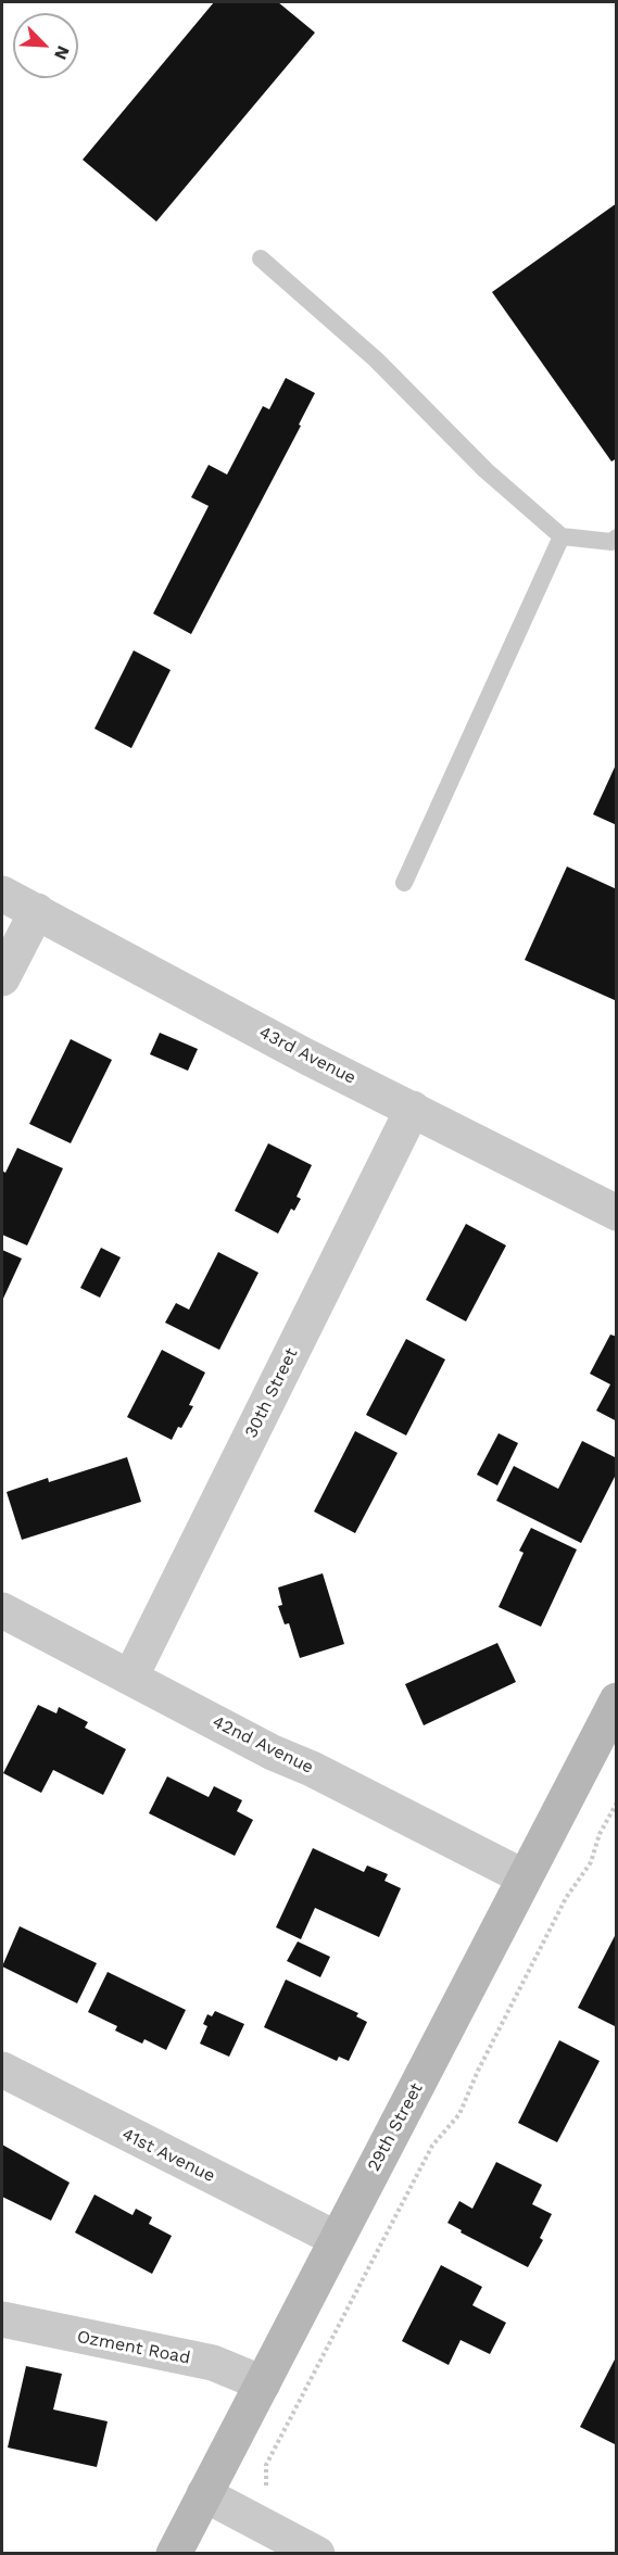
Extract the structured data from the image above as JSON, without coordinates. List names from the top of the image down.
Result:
{
  "streets": {
    "street": [
      "43rd Avenue",
      "30th Street",
      "42nd Avenue",
      "29th Street",
      "41st Avenue",
      "Ozment Road"
    ]
  },
  "crossings": [
    ["43rd Avenue", "30th Street"],
    ["30th Street", "42nd Avenue"],
    ["42nd Avenue", "29th Street"],
    ["29th Street", "41st Avenue"],
    ["29th Street", "Ozment Road"]
  ],
  "north": "bottom right"
}
